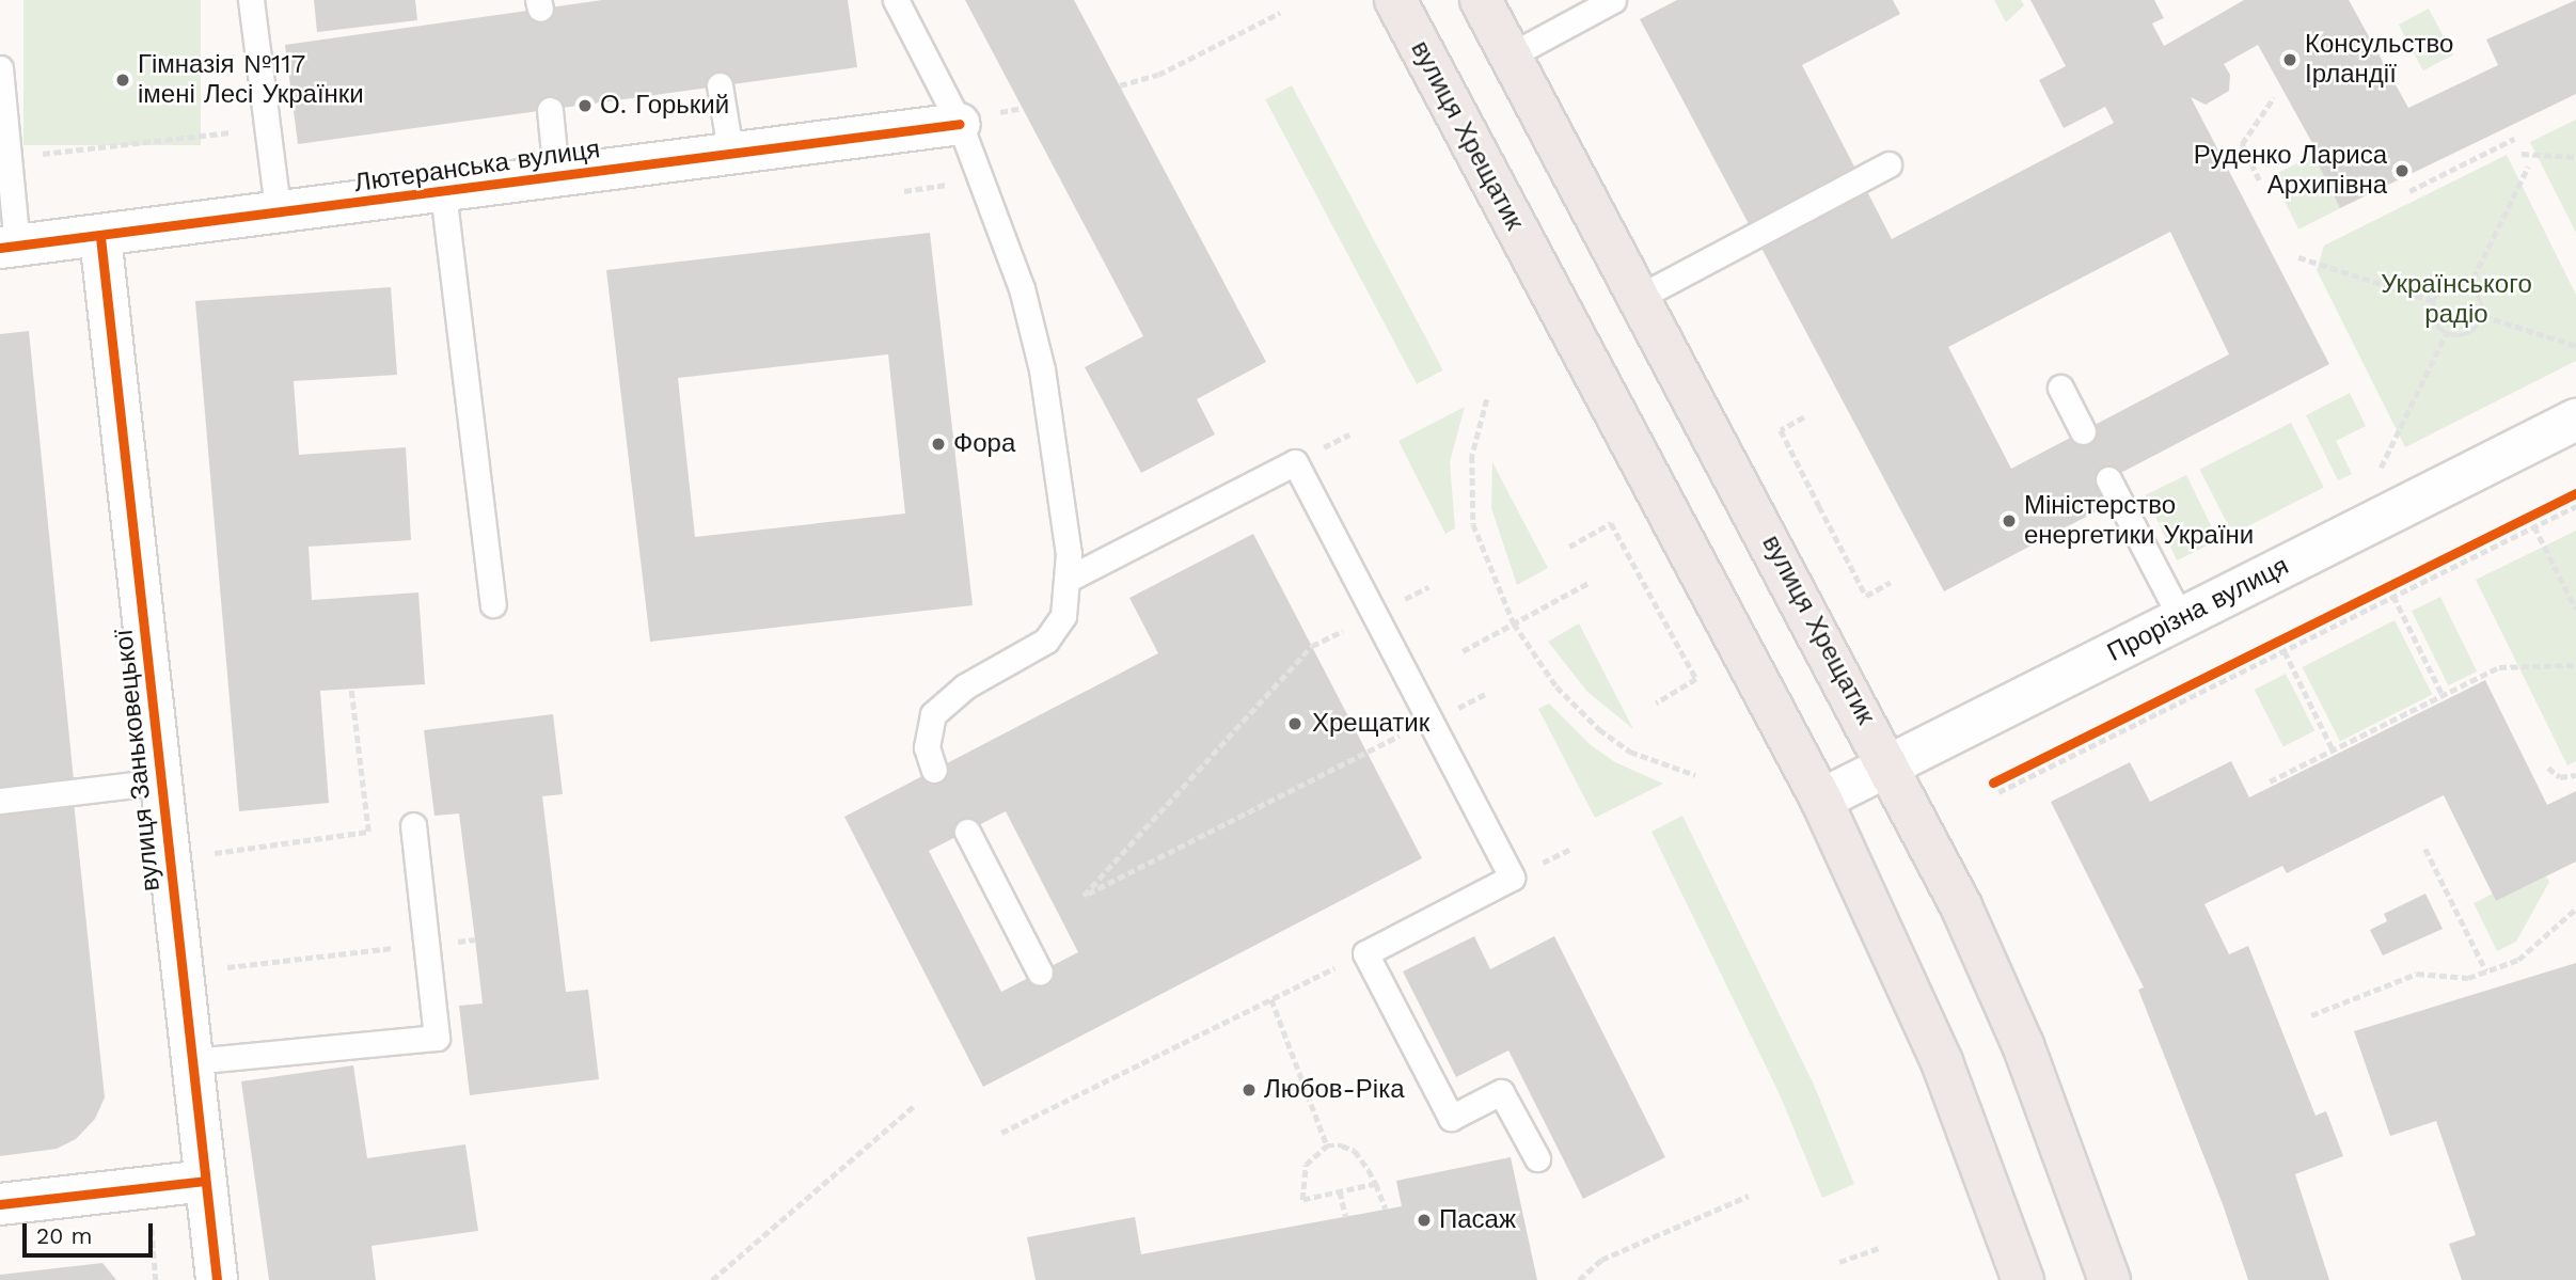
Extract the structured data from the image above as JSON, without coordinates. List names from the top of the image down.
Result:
{
  "streets": {
    "main road": ["вулиця Хрещатик"],
    "street": ["Лютеранська вулиця", "Прорізна вулиця", "вулиця Заньковецької"]
  },
  "crossings": [
    ["вулиця Хрещатик", "Прорізна вулиця"],
    ["Лютеранська вулиця", "вулиця Заньковецької"]
  ],
  "parks": ["Українського радіо"],
  "places": [
    "Консульство Ірландії",
    "Гімназія №117 імені Лесі Українки",
    "О. Горький",
    "Руденко Лариса Архипівна",
    "Фора",
    "Міністерство енергетики України",
    "Хрещатик",
    "Любов-Ріка",
    "Пасаж"
  ],
  "scale_bar": "20 m"
}
